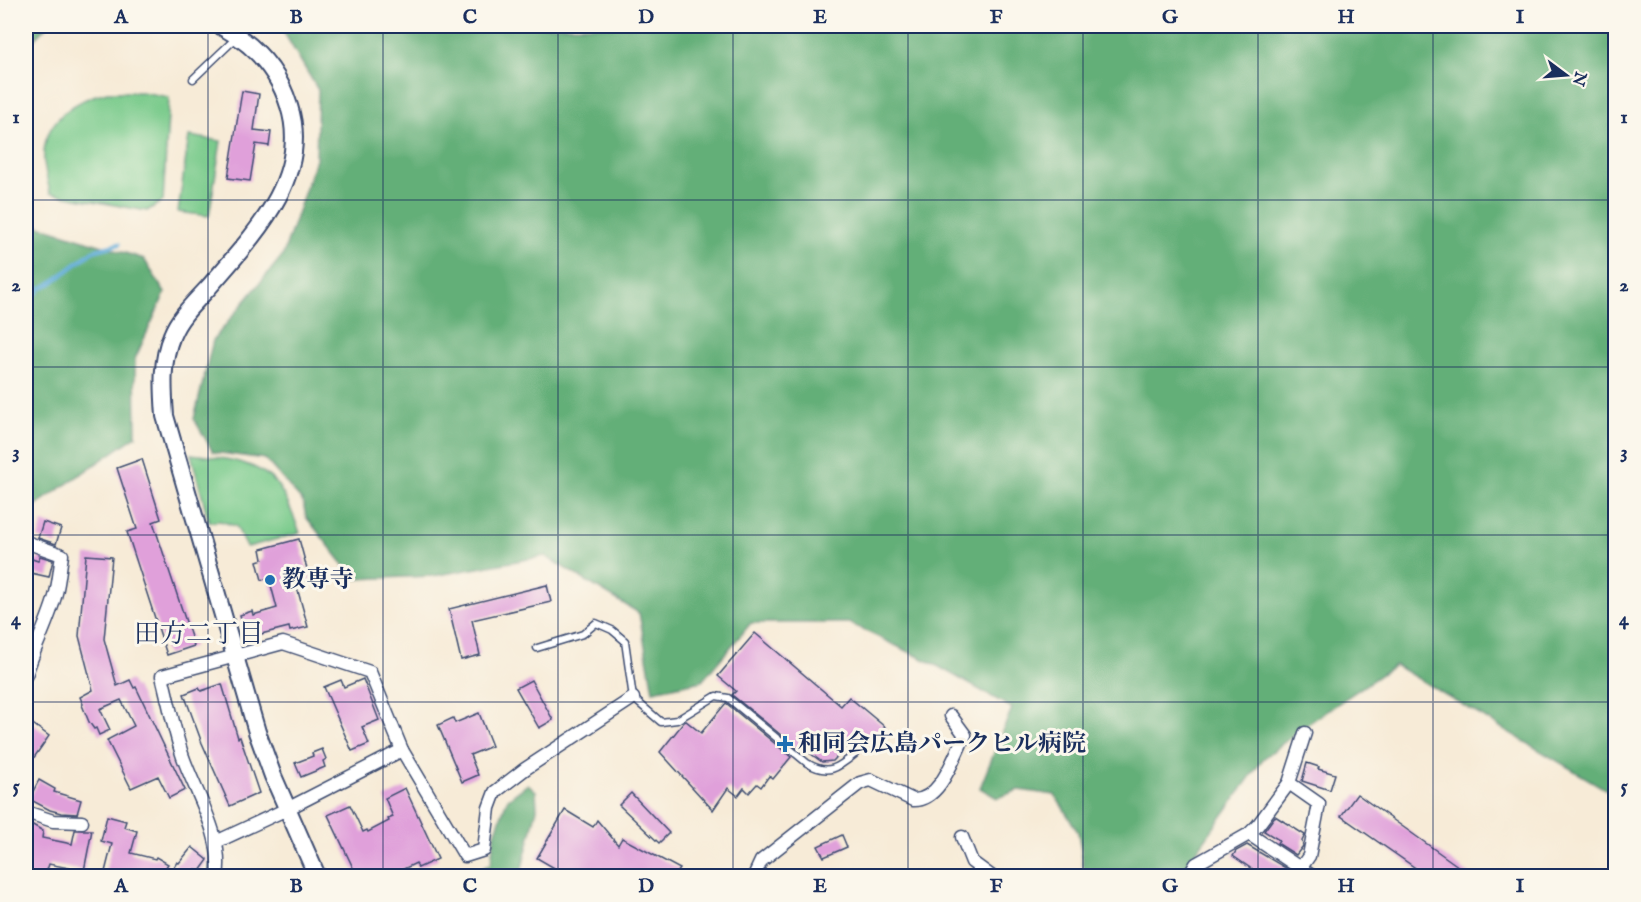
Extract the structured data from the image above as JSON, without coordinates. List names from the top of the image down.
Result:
{
  "districts": ["田方二丁目"],
  "places": {
    "other": ["教専寺"],
    "health": ["和同会広島パークヒル病院"]
  },
  "north": "right",
  "grid": {
    "columns": [
      "A",
      "B",
      "C",
      "D",
      "E",
      "F",
      "G",
      "H",
      "I"
    ],
    "rows": [
      "1",
      "2",
      "3",
      "4",
      "5"
    ]
  }
}
